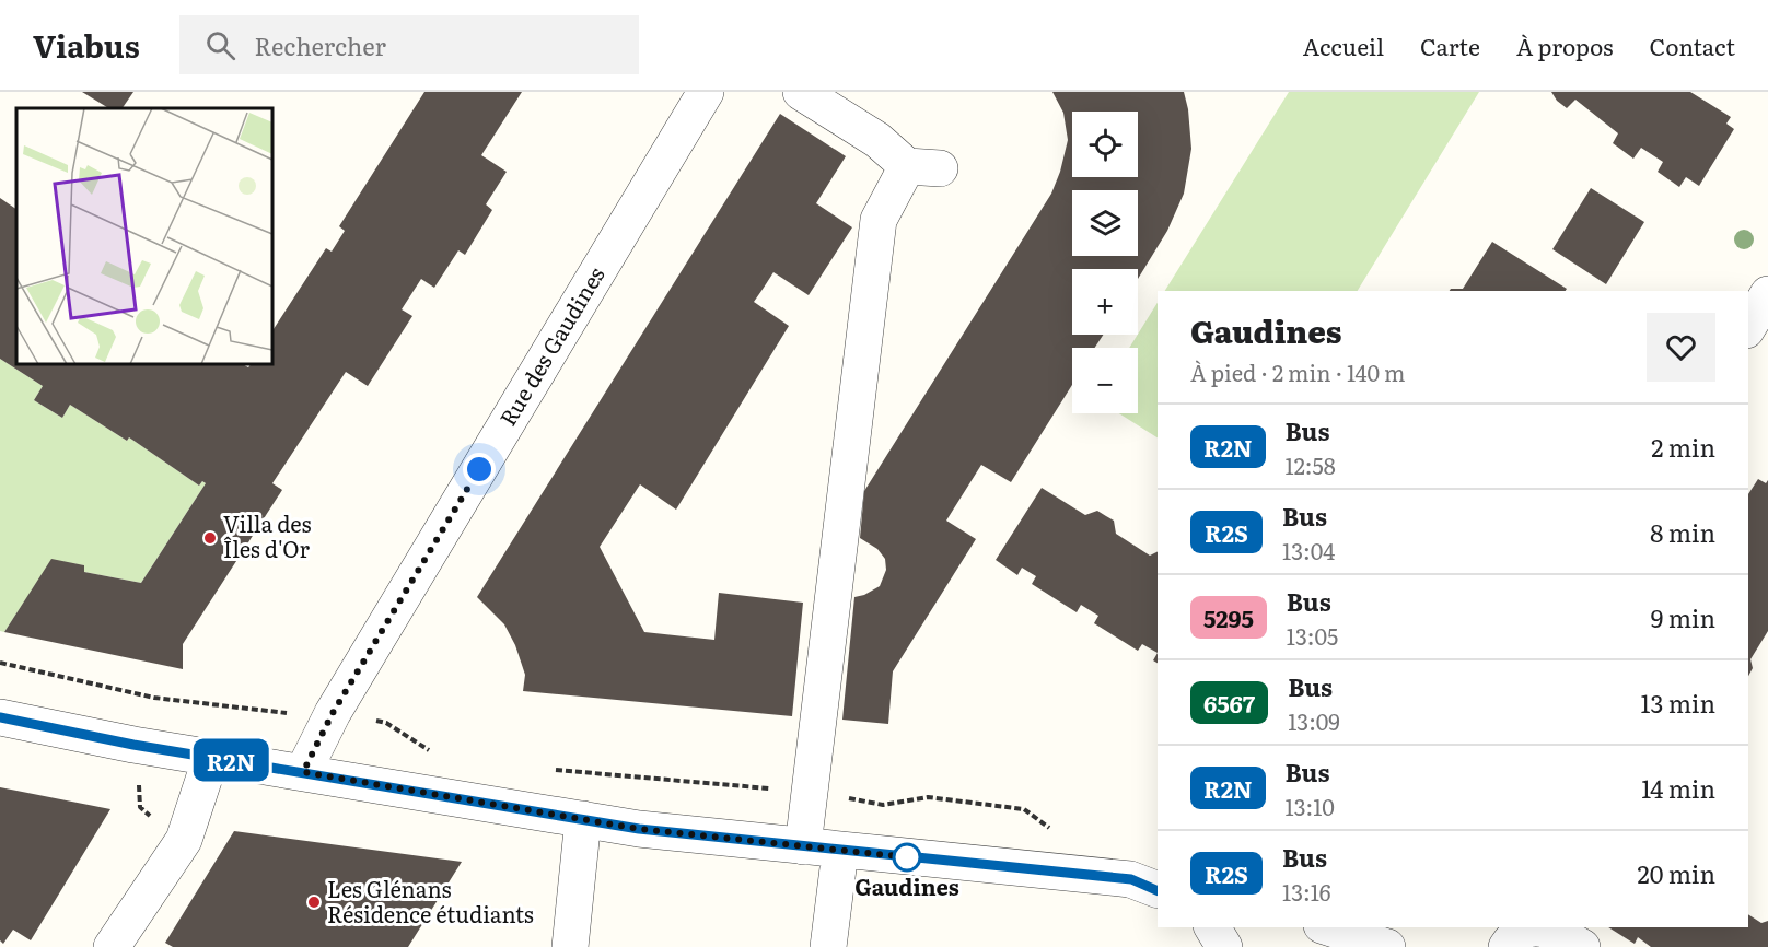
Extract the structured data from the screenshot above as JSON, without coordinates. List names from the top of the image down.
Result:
{
  "streets": {
    "street": ["Rue des Gaudines"]
  },
  "places": ["Villa des Îles d'Or", "Gaudines", "Les Glénans Résidence étudiants"],
  "lines": ["bus line R2N"],
  "page": {
    "header": "Viabus",
    "search": "Rechercher",
    "nav": [
      "Accueil",
      "Carte",
      "À propos",
      "Contact"
    ],
    "on_map": "R2N",
    "map_buttons": ["+", "−"],
    "heading": ["Gaudines", "À pied · 2 min · 140 m"],
    "list": [
      {
        "mark": "R2N",
        "name": "Bus",
        "note": "12:58",
        "value": "2 min"
      },
      {
        "mark": "R2S",
        "name": "Bus",
        "note": "13:04",
        "value": "8 min"
      },
      {
        "mark": "5295",
        "name": "Bus",
        "note": "13:05",
        "value": "9 min"
      },
      {
        "mark": "6567",
        "name": "Bus",
        "note": "13:09",
        "value": "13 min"
      },
      {
        "mark": "R2N",
        "name": "Bus",
        "note": "13:10",
        "value": "14 min"
      },
      {
        "mark": "R2S",
        "name": "Bus",
        "note": "13:16",
        "value": "20 min"
      }
    ]
  }
}
